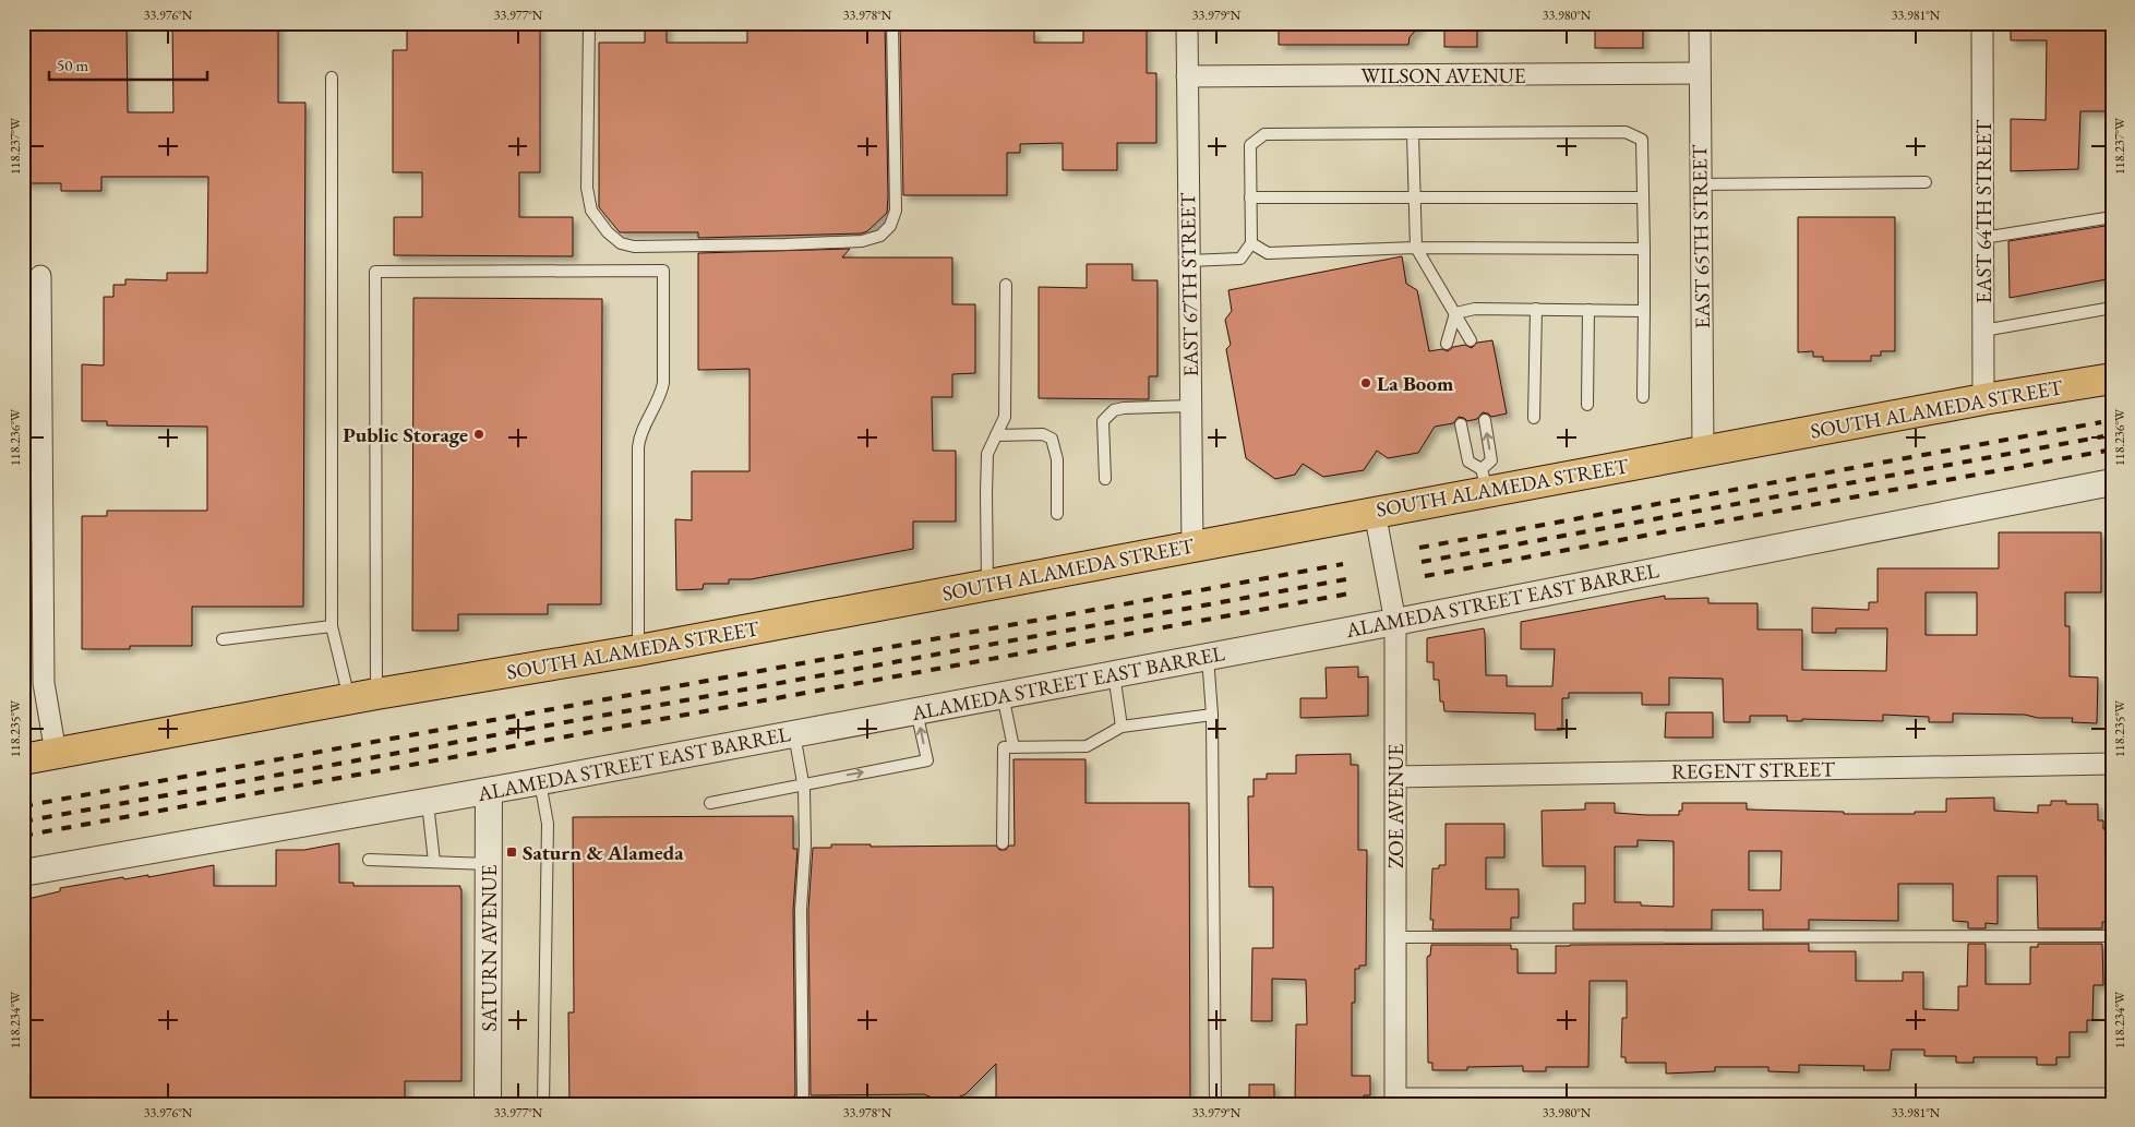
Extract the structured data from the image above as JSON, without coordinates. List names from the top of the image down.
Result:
{
  "streets": {
    "main road": ["SOUTH ALAMEDA STREET"],
    "street": [
      "WILSON AVENUE",
      "EAST 64TH STREET",
      "EAST 65TH STREET",
      "EAST 67TH STREET",
      "ALAMEDA STREET EAST BARREL",
      "REGENT STREET",
      "ZOE AVENUE",
      "SATURN AVENUE"
    ]
  },
  "crossings": [
    ["WILSON AVENUE", "EAST 65TH STREET"],
    ["WILSON AVENUE", "EAST 67TH STREET"],
    ["EAST 64TH STREET", "SOUTH ALAMEDA STREET"],
    ["EAST 65TH STREET", "SOUTH ALAMEDA STREET"],
    ["EAST 67TH STREET", "SOUTH ALAMEDA STREET"],
    ["SOUTH ALAMEDA STREET", "ZOE AVENUE"],
    ["ALAMEDA STREET EAST BARREL", "ZOE AVENUE"],
    ["ALAMEDA STREET EAST BARREL", "SATURN AVENUE"],
    ["REGENT STREET", "ZOE AVENUE"]
  ],
  "places": {
    "other": ["La Boom", "Public Storage"],
    "transit": ["Saturn & Alameda"]
  },
  "scale_bar": "50 m",
  "coordinates": [
    "33.976°N",
    "33.977°N",
    "33.978°N",
    "33.979°N",
    "33.980°N",
    "33.981°N",
    "118.237°W",
    "118.236°W",
    "118.235°W",
    "118.234°W"
  ]
}
